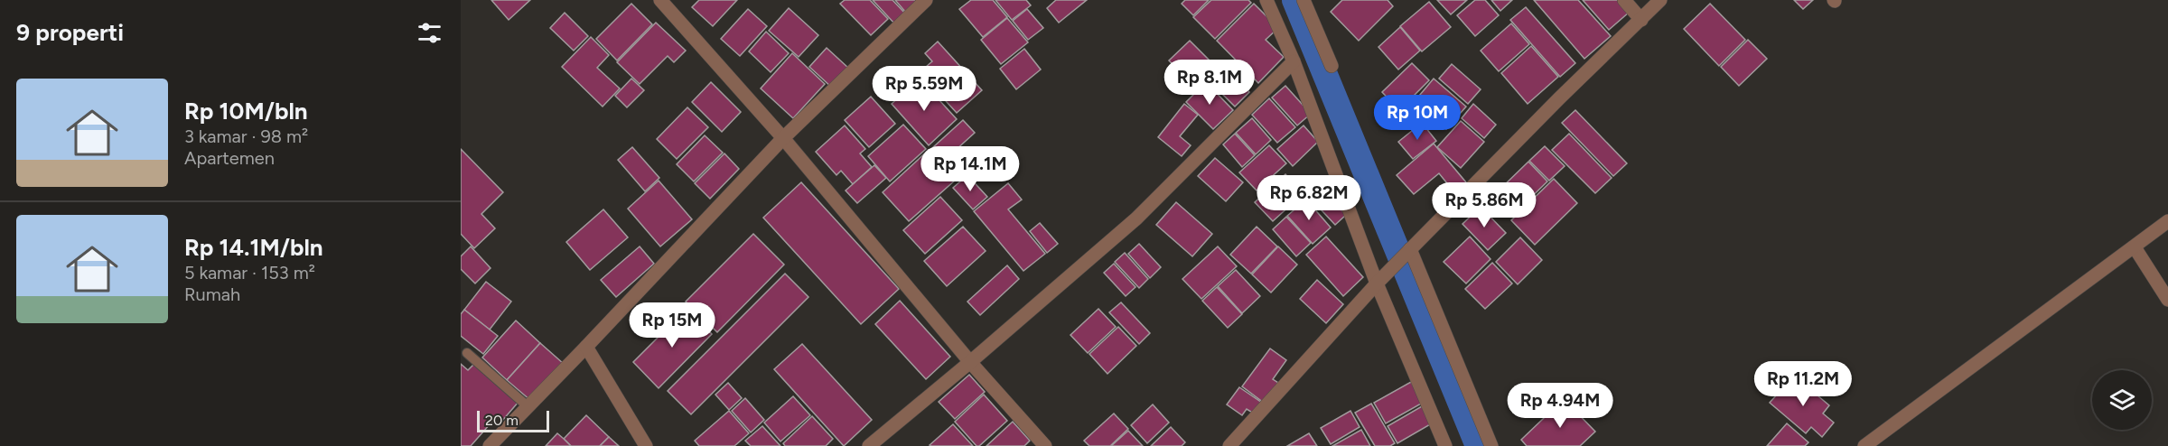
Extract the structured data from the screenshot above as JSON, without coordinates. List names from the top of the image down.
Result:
{
  "scale_bar": "20 m",
  "page": {
    "heading": "9 properti",
    "price": [
      "Rp 8.1M",
      "Rp 5.59M",
      "Rp 10M",
      "Rp 14.1M",
      "Rp 6.82M",
      "Rp 5.86M",
      "Rp 15M",
      "Rp 11.2M",
      "Rp 4.94M"
    ],
    "list": [
      {
        "name": "Rp 10M/bln",
        "note": "3 kamar · 98 m² · Apartemen"
      },
      {
        "name": "Rp 14.1M/bln",
        "note": "5 kamar · 153 m² · Rumah"
      }
    ],
    "scale": "20 m"
  }
}
